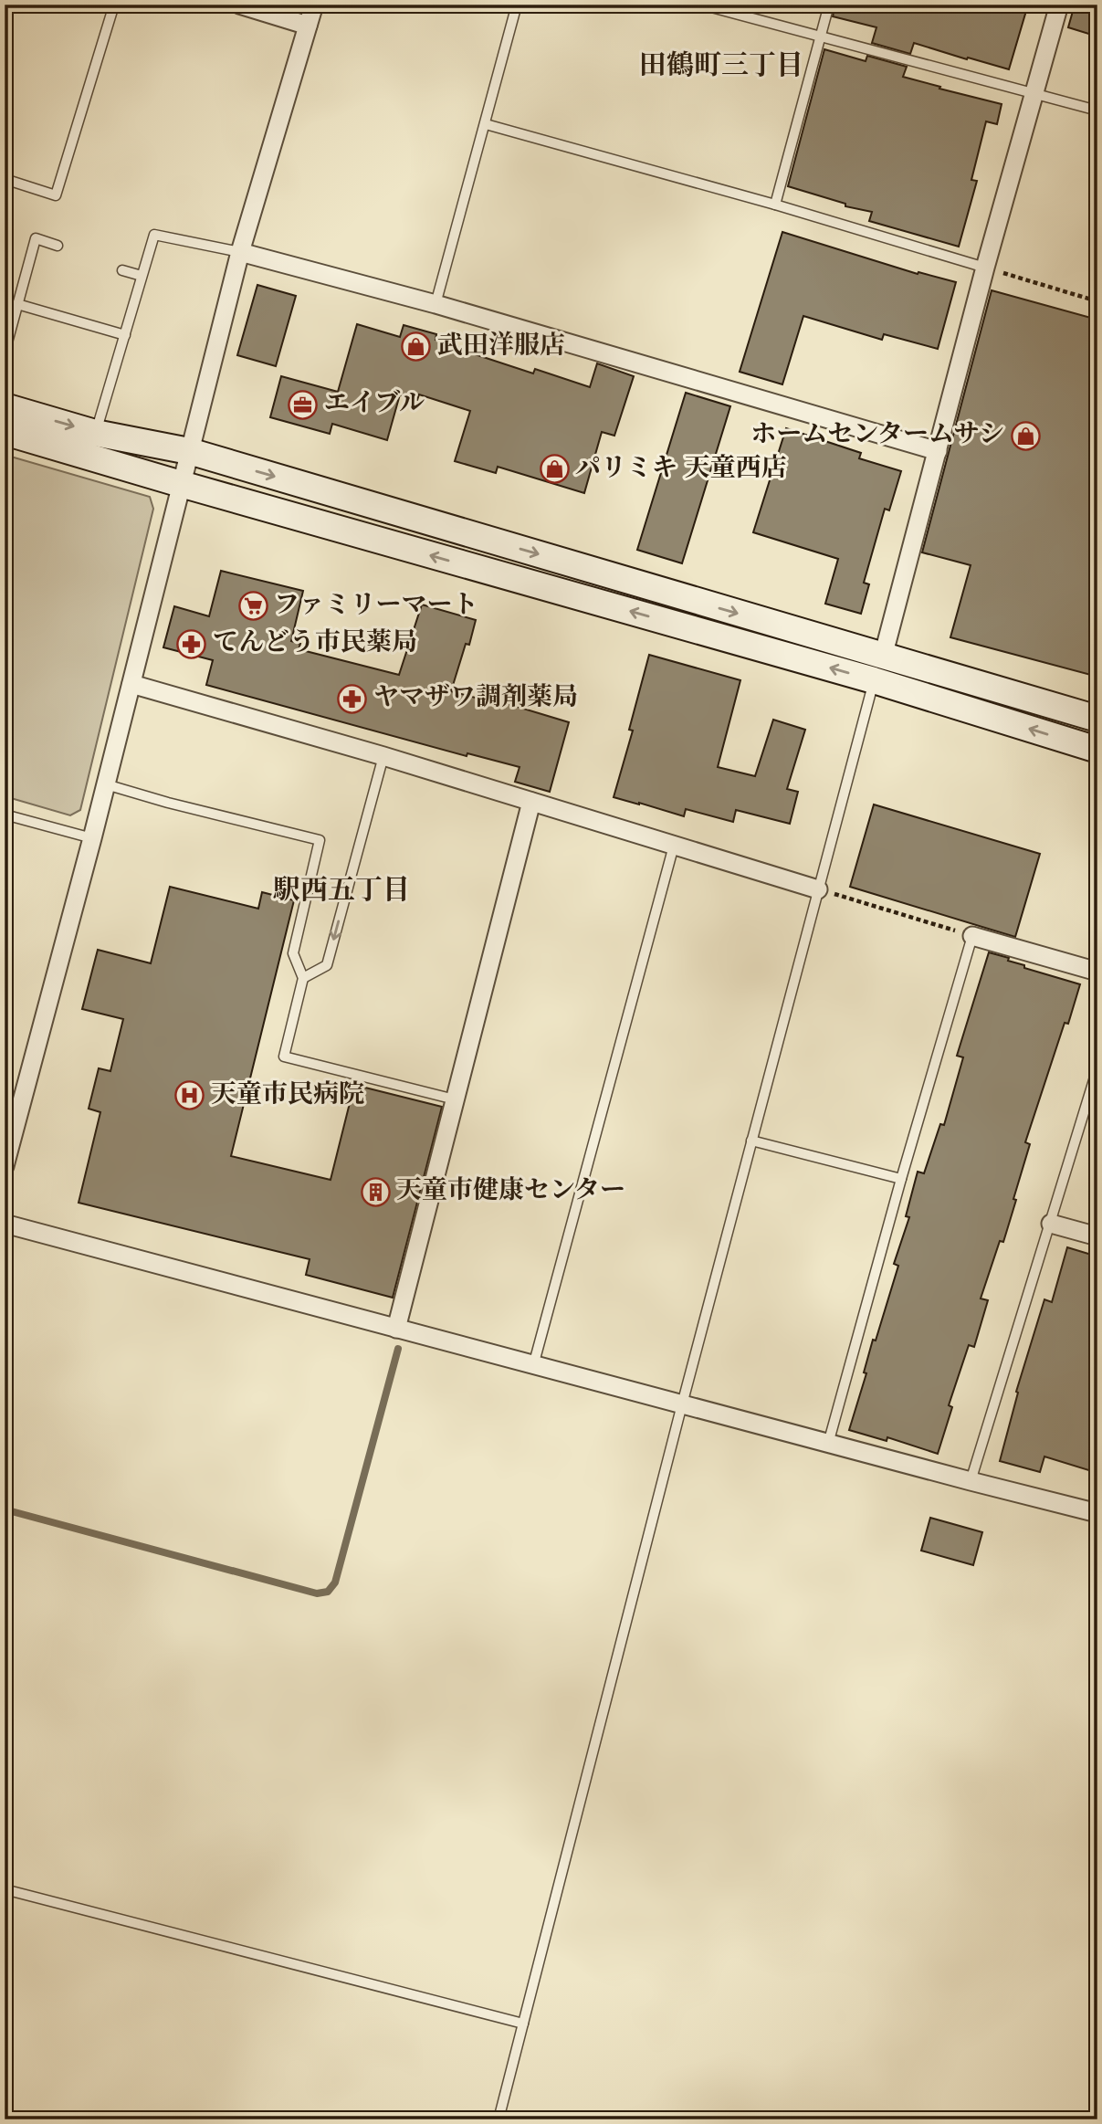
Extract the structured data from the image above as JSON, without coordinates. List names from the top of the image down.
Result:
{
  "districts": ["田鶴町三丁目", "駅西五丁目"],
  "places": {
    "shop": ["武田洋服店", "ホームセンタームサシ", "パリミキ 天童西店"],
    "office": ["エイブル"],
    "supermarket": ["ファミリーマート"],
    "pharmacy": ["てんどう市民薬局", "ヤマザワ調剤薬局"],
    "hospital": ["天童市民病院"],
    "building": ["天童市健康センター"]
  }
}
